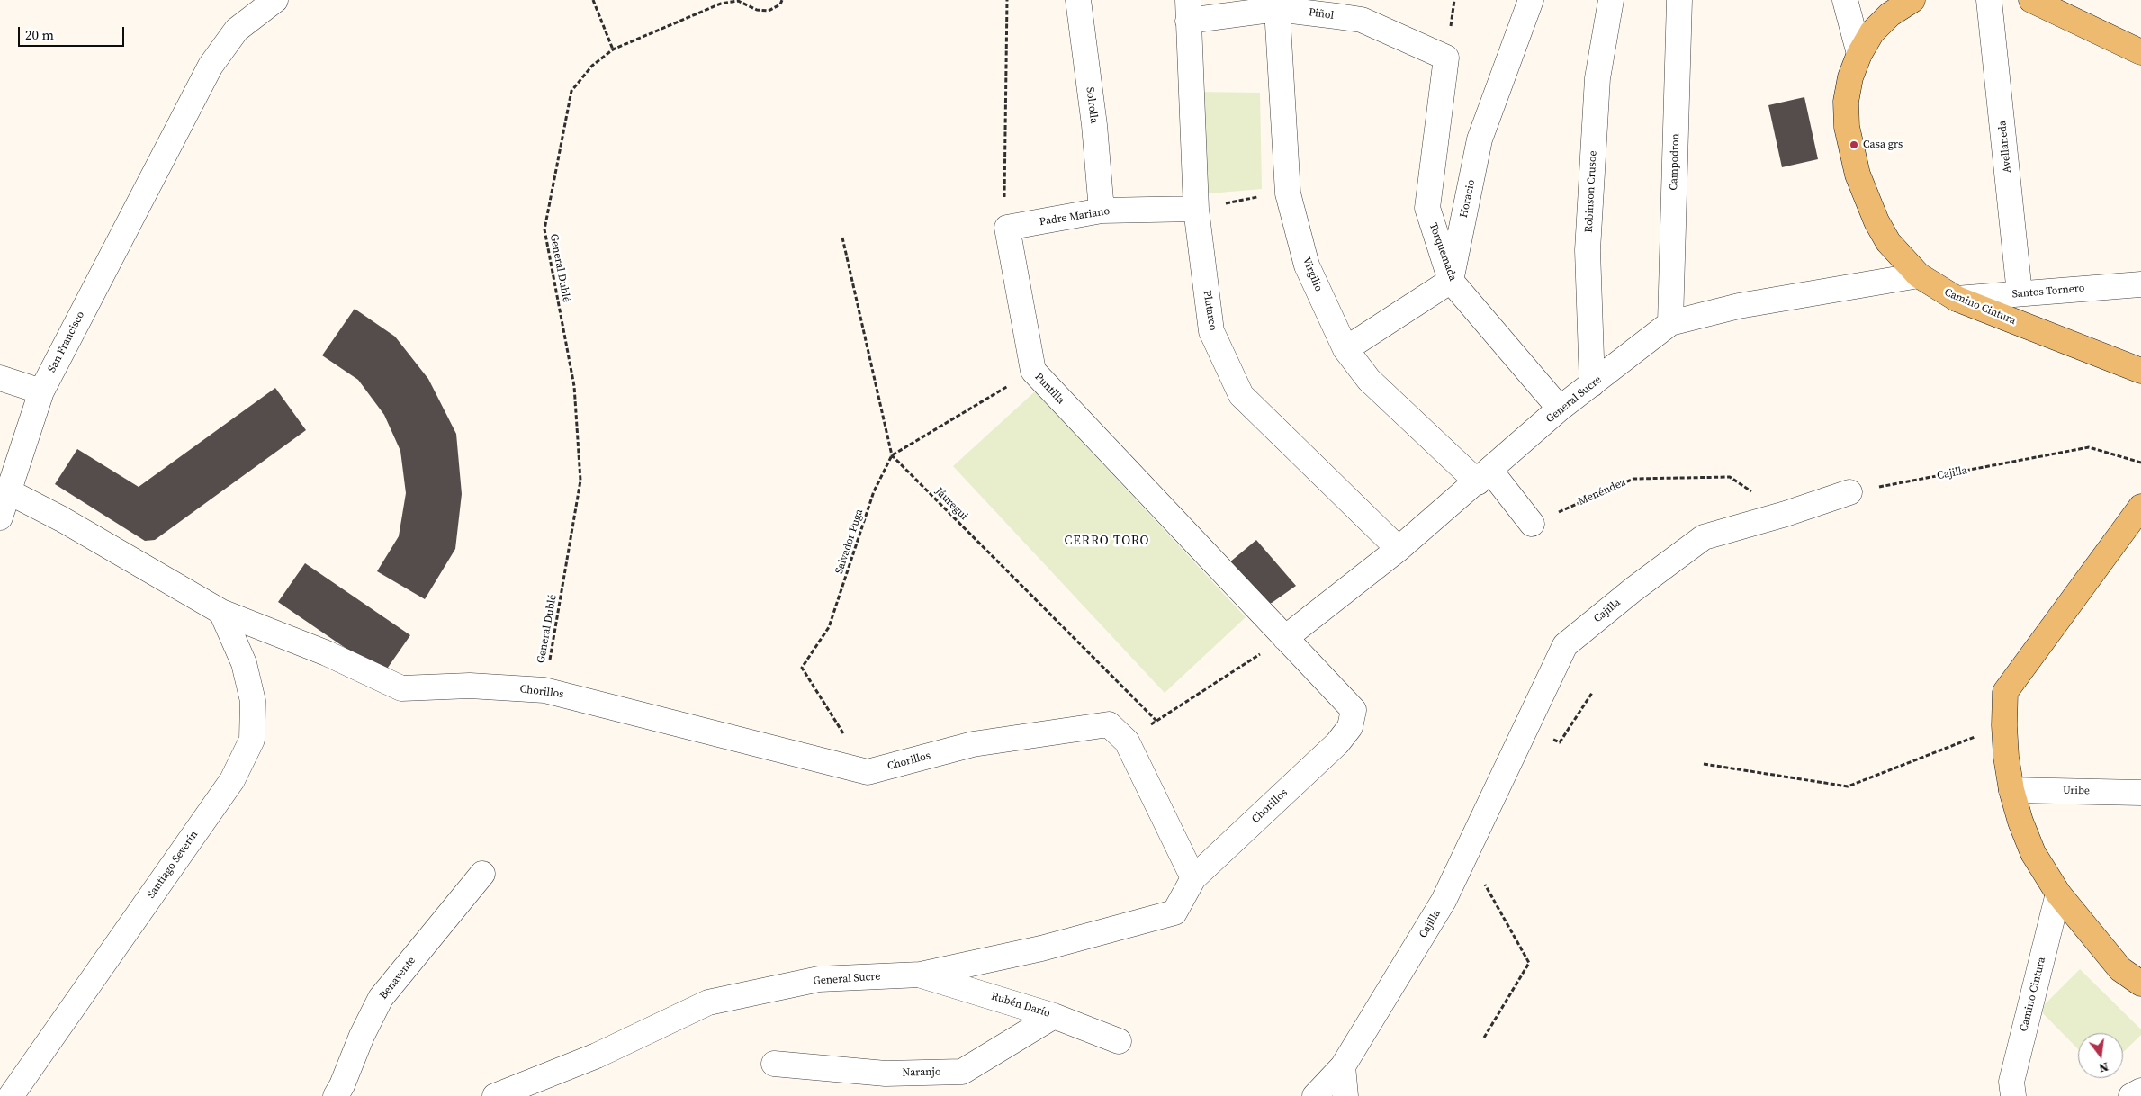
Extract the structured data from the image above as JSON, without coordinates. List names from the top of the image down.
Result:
{
  "streets": {
    "main road": ["Camino Cintura"],
    "street": [
      "Piñol",
      "Solrolla",
      "Avellaneda",
      "Campodron",
      "Robinson Crusoe",
      "Horacio",
      "Padre Mariano",
      "Torquemada",
      "Virgilio",
      "Santos Tornero",
      "Plutarco",
      "San Francisco",
      "Puntilla",
      "General Sucre",
      "Cajilla",
      "Chorillos",
      "Uribe",
      "Santiago Severín",
      "Benavente",
      "Rubén Darío",
      "Naranjo"
    ],
    "path": [
      "General Dublé",
      "Menéndez",
      "Jáuregui",
      "Salvador Puga"
    ]
  },
  "crossings": [
    ["Piñol", "Torquemada"],
    ["Piñol", "Virgilio"],
    ["Piñol", "Plutarco"],
    ["Solrolla", "Padre Mariano"],
    ["Avellaneda", "Santos Tornero"],
    ["Campodron", "General Sucre"],
    ["Robinson Crusoe", "General Sucre"],
    ["Horacio", "Torquemada"],
    ["Padre Mariano", "Plutarco"],
    ["Padre Mariano", "Puntilla"],
    ["Torquemada", "General Sucre"],
    ["General Dublé", "Chorillos"],
    ["Virgilio", "General Sucre"],
    ["Santos Tornero", "Camino Cintura"],
    ["Camino Cintura", "General Sucre"],
    ["Plutarco", "General Sucre"],
    ["Puntilla", "General Sucre"],
    ["Puntilla", "Chorillos"],
    ["General Sucre", "Chorillos"],
    ["General Sucre", "Rubén Darío"],
    ["Cajilla", "Menéndez"],
    ["Jáuregui", "Salvador Puga"],
    ["Salvador Puga", "Chorillos"],
    ["Chorillos", "Santiago Severín"],
    ["Rubén Darío", "Naranjo"]
  ],
  "districts": ["CERRO TORO"],
  "places": ["Casa grs"],
  "scale_bar": "20 m",
  "north": "bottom"
}
